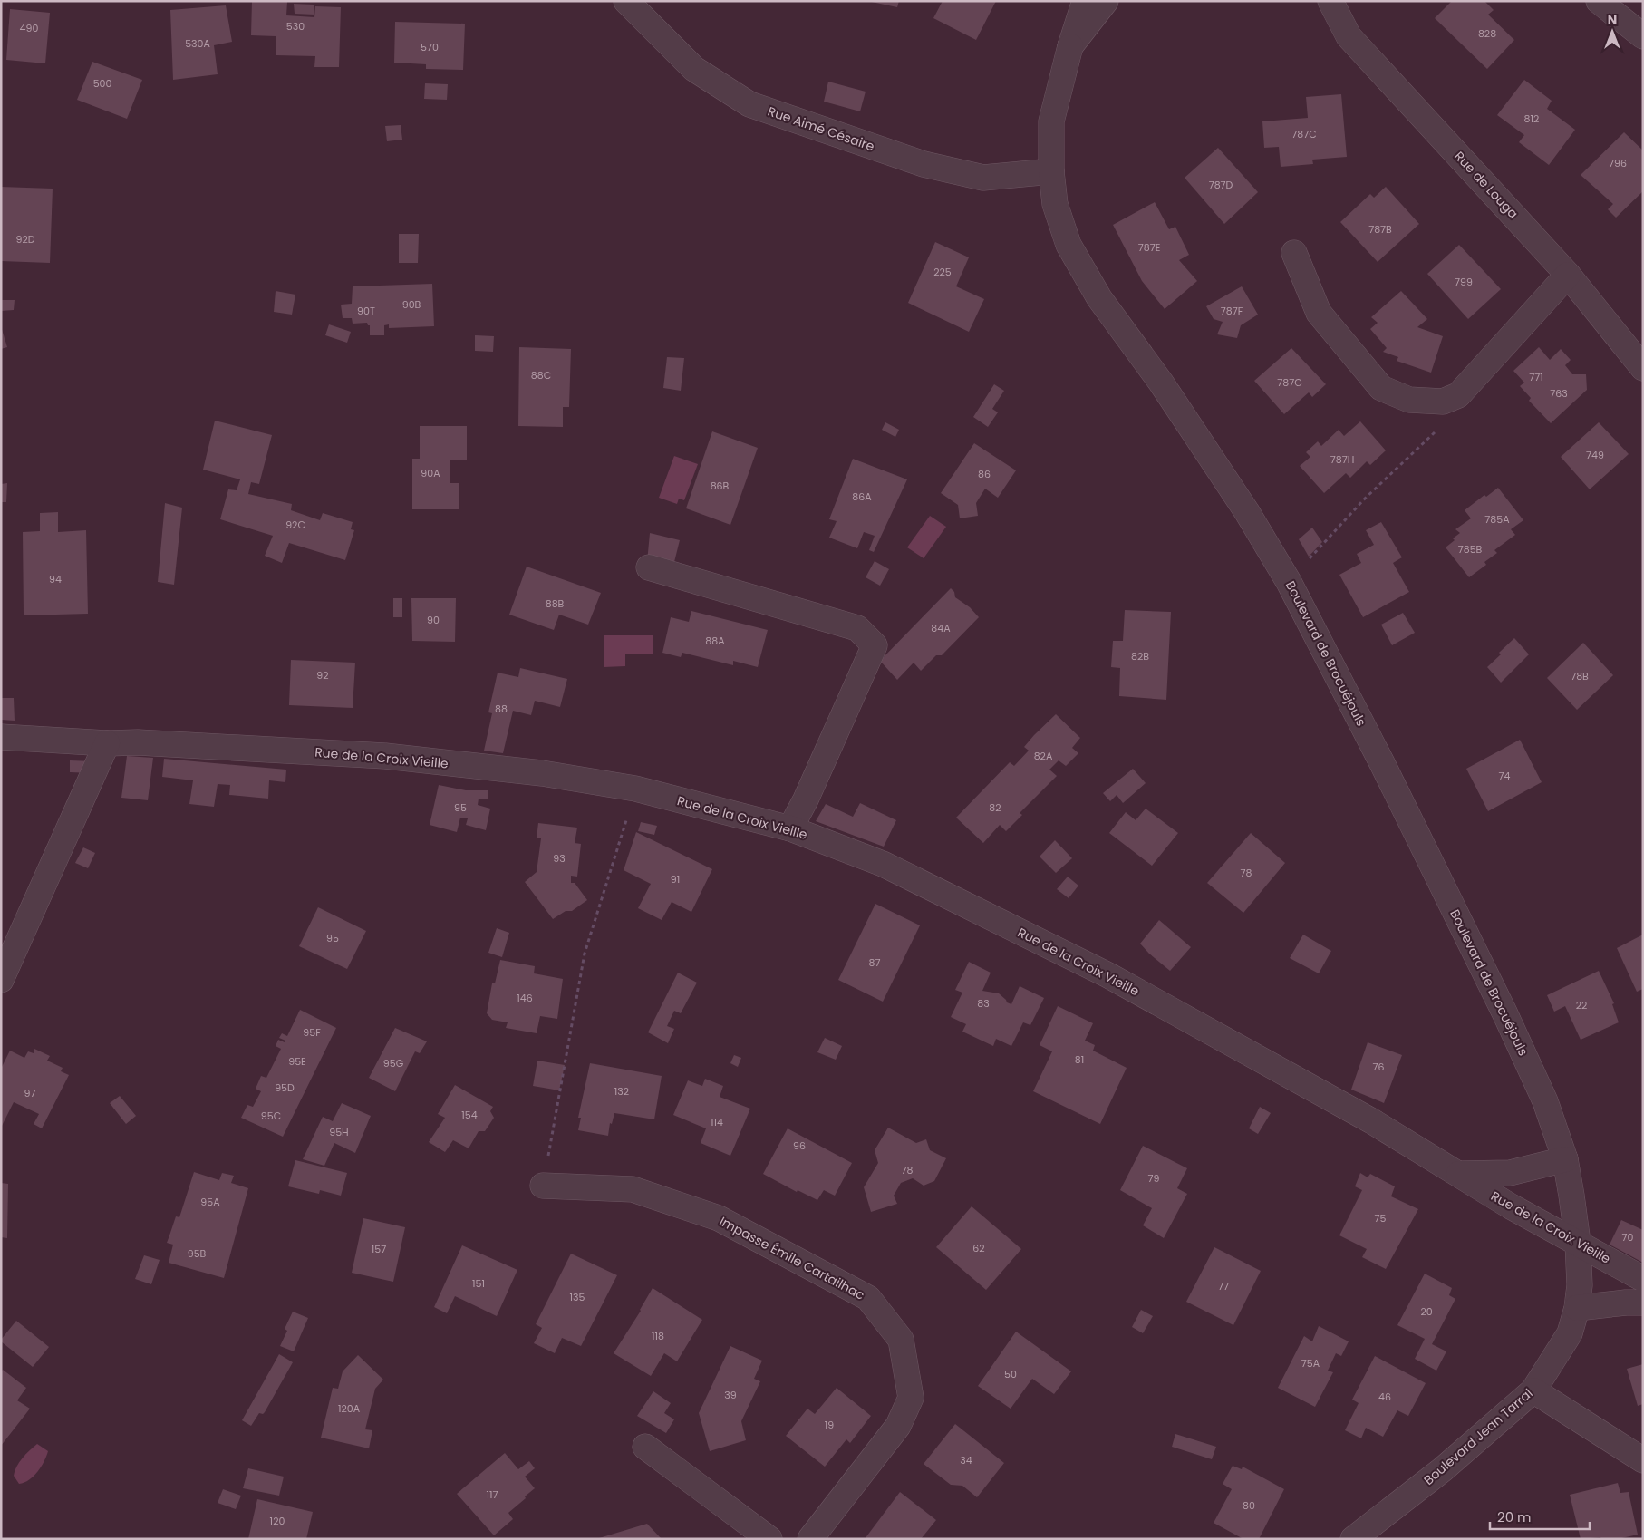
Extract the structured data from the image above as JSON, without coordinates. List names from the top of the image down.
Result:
{
  "streets": {
    "street": [
      "Rue Aimé Césaire",
      "Rue de Louga",
      "Boulevard de Brocuéjouls",
      "Rue de la Croix Vieille",
      "Impasse Émile Cartailhac",
      "Boulevard Jean Tarral"
    ]
  },
  "crossings": [
    ["Rue Aimé Césaire", "Boulevard de Brocuéjouls"],
    ["Boulevard de Brocuéjouls", "Rue de la Croix Vieille"],
    ["Boulevard de Brocuéjouls", "Boulevard Jean Tarral"]
  ],
  "house_numbers": [
    "530",
    "490",
    "828",
    "530A",
    "570",
    "500",
    "812",
    "787C",
    "796",
    "787D",
    "787B",
    "92D",
    "787E",
    "225",
    "799",
    "90B",
    "90T",
    "787F",
    "88C",
    "771",
    "787G",
    "763",
    "749",
    "787H",
    "90A",
    "86",
    "86B",
    "86A",
    "785A",
    "92C",
    "785B",
    "94",
    "88B",
    "90",
    "84A",
    "88A",
    "82B",
    "92",
    "78B",
    "88",
    "82A",
    "74",
    "95",
    "82",
    "93",
    "78",
    "91",
    "95",
    "87",
    "146",
    "83",
    "22",
    "95F",
    "81",
    "95E",
    "95G",
    "76",
    "95D",
    "132",
    "97",
    "154",
    "95C",
    "114",
    "95H",
    "96",
    "78",
    "79",
    "95A",
    "75",
    "70",
    "62",
    "157",
    "95B",
    "151",
    "77",
    "135",
    "20",
    "118",
    "75A",
    "50",
    "39",
    "46",
    "120A",
    "19",
    "34",
    "117",
    "80",
    "120"
  ],
  "scale_bar": "20 m",
  "north": "top"
}
